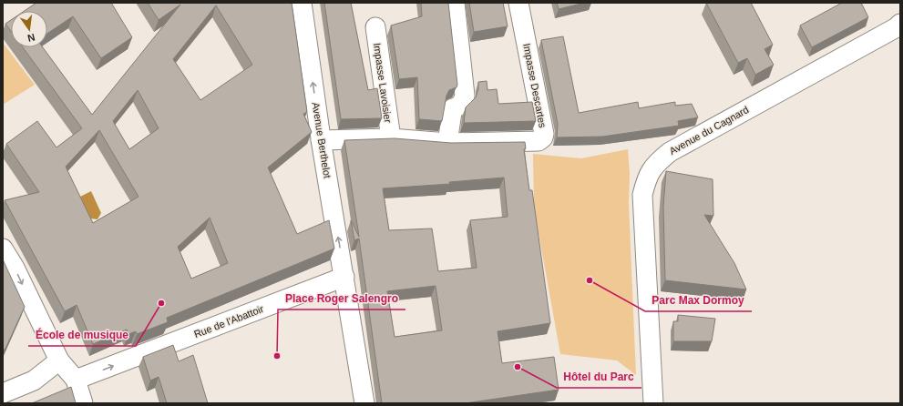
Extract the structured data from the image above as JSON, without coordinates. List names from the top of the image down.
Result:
{
  "streets": {
    "street": [
      "Impasse Lavoisier",
      "Impasse Descartes",
      "Avenue du Cagnard",
      "Avenue Berthelot",
      "Rue de l'Abattoir"
    ]
  },
  "crossings": [
    ["Avenue Berthelot", "Rue de l'Abattoir"]
  ],
  "one_way": ["Rue de l'Abattoir"],
  "places": [
    "Parc Max Dormoy",
    "École de musique",
    "Place Roger Salengro",
    "Hôtel du Parc"
  ],
  "north": "bottom"
}
